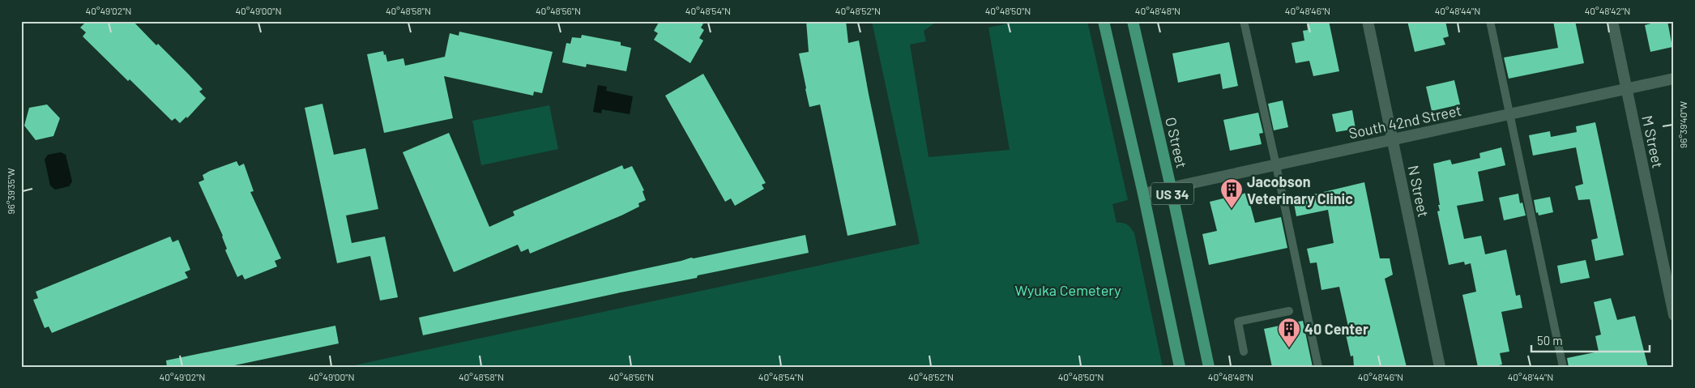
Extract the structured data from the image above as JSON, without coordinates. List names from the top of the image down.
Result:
{
  "streets": {
    "main road": ["O Street", "US 34"],
    "street": ["South 42nd Street", "M Street", "N Street"]
  },
  "crossings": [
    ["South 42nd Street", "M Street"],
    ["South 42nd Street", "O Street"],
    ["South 42nd Street", "N Street"],
    ["South 42nd Street", "US 34"]
  ],
  "parks": ["Wyuka Cemetery"],
  "places": {
    "building": ["Jacobson Veterinary Clinic", "40 Center"]
  },
  "scale_bar": "50 m",
  "coordinates": [
    "40°49'02\"N",
    "40°49'00\"N",
    "40°48'58\"N",
    "40°48'56\"N",
    "40°48'54\"N",
    "40°48'52\"N",
    "40°48'50\"N",
    "40°48'48\"N",
    "40°48'46\"N",
    "40°48'44\"N",
    "40°48'42\"N",
    "96°39'40\"W",
    "96°39'35\"W"
  ]
}
